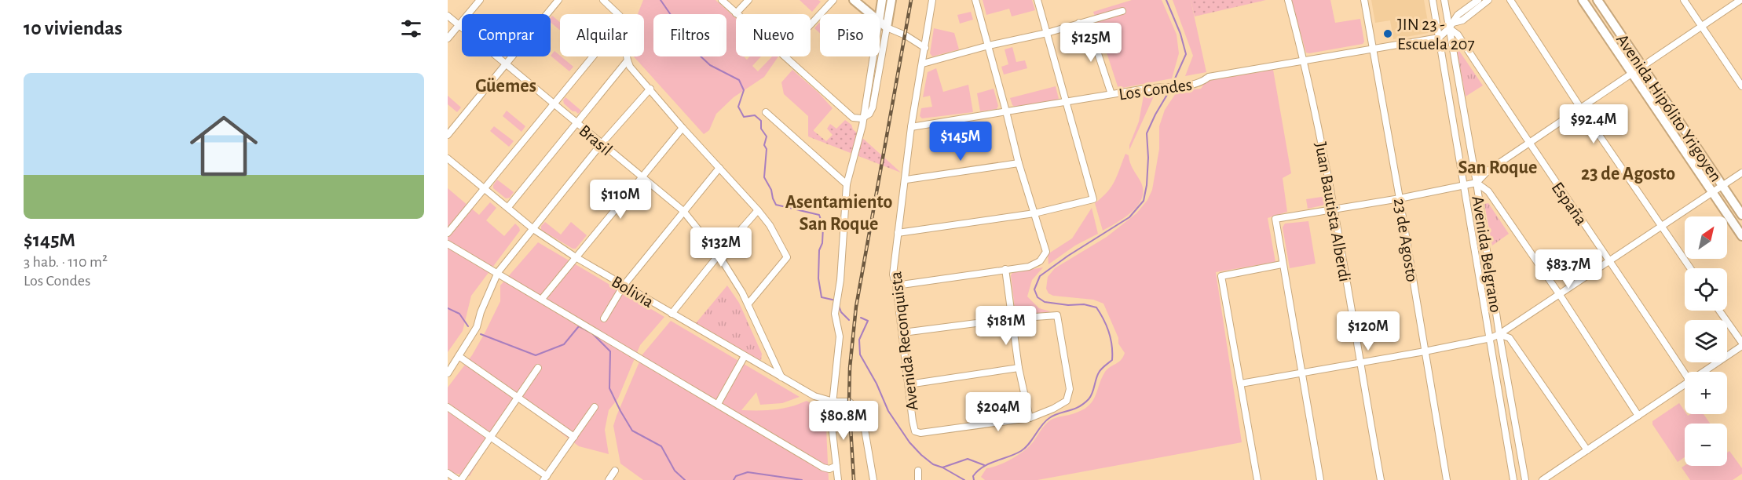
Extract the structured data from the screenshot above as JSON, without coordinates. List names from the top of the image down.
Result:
{
  "streets": {
    "street": [
      "Los Condes",
      "Avenida Hipólito Yrigoyen",
      "Brasil",
      "España",
      "Juan Bautista Alberdi",
      "23 de Agosto",
      "Avenida Belgrano",
      "Bolivia",
      "Avenida Reconquista"
    ]
  },
  "crossings": [
    ["Los Condes", "Juan Bautista Alberdi"],
    ["Los Condes", "23 de Agosto"],
    ["Los Condes", "Avenida Belgrano"],
    ["Los Condes", "Avenida Reconquista"],
    ["Brasil", "Bolivia"],
    ["España", "Avenida Belgrano"]
  ],
  "districts": [
    "Güemes",
    "San Roque",
    "23 de Agosto",
    "Asentamiento San Roque"
  ],
  "places": ["JIN 23 - Escuela 207"],
  "north": "top right",
  "page": {
    "heading": "10 viviendas",
    "chip": [
      "Comprar",
      "Alquilar",
      "Filtros",
      "Nuevo",
      "Piso"
    ],
    "price": [
      "$125M",
      "$92.4M",
      "$145M",
      "$110M",
      "$132M",
      "$83.7M",
      "$181M",
      "$120M",
      "$204M",
      "$80.8M"
    ],
    "list": [
      {
        "name": "$145M",
        "note": "3 hab. · 110 m² · Los Condes"
      }
    ],
    "map_buttons": ["+", "−"]
  }
}
